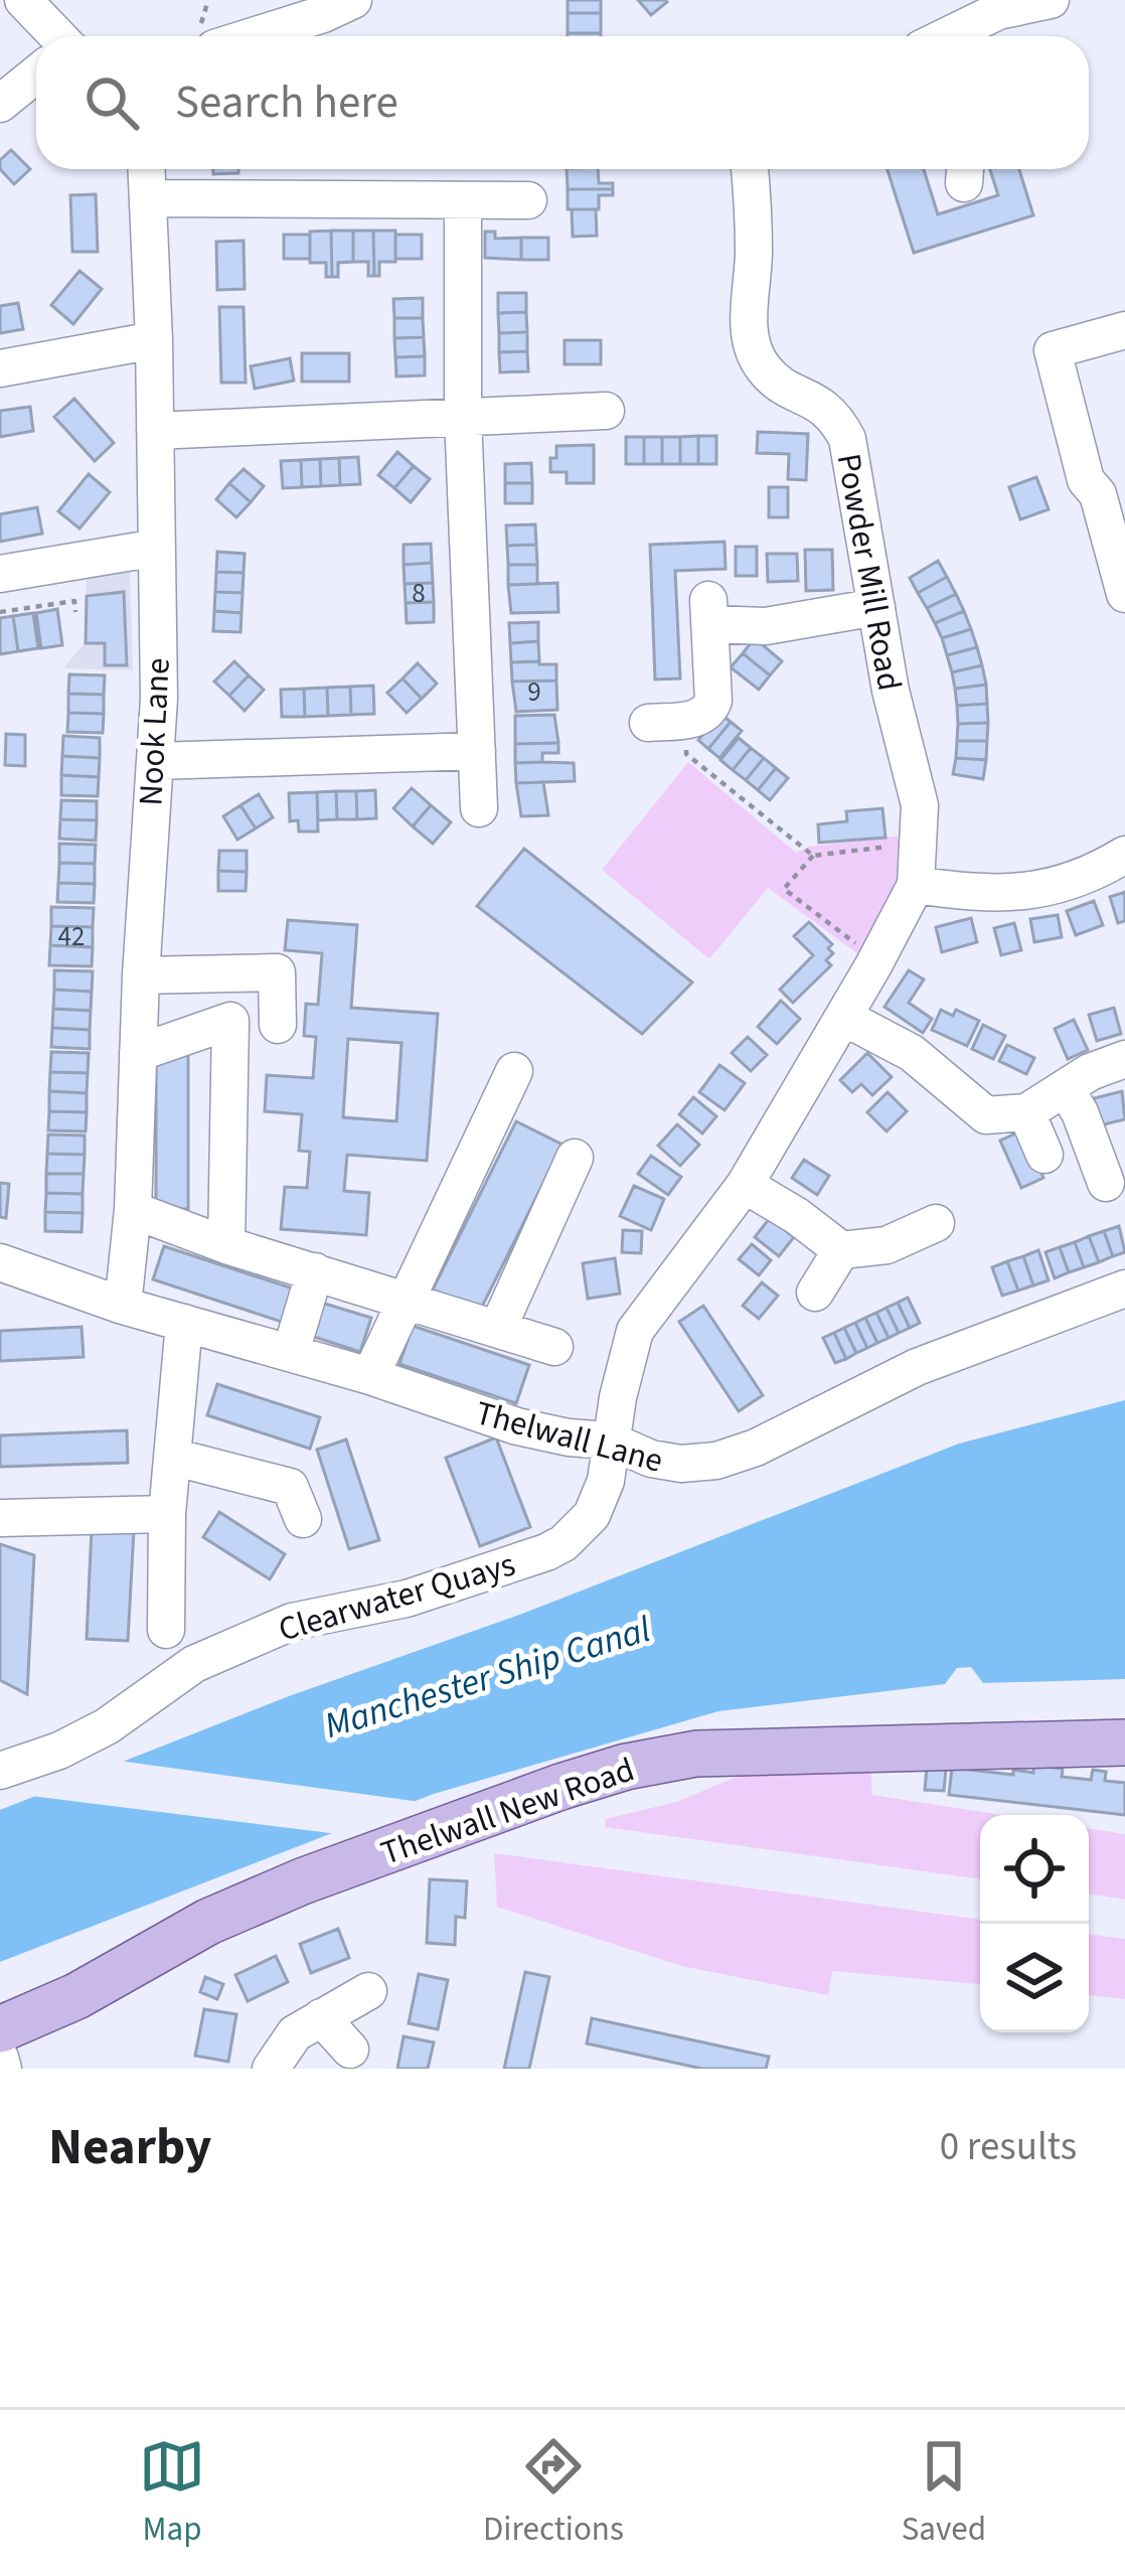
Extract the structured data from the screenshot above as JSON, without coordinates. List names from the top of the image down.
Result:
{
  "streets": {
    "main road": ["Thelwall New Road"],
    "street": [
      "Powder Mill Road",
      "Nook Lane",
      "Thelwall Lane",
      "Clearwater Quays"
    ]
  },
  "crossings": [
    ["Powder Mill Road", "Thelwall Lane"],
    ["Powder Mill Road", "Clearwater Quays"],
    ["Nook Lane", "Thelwall Lane"],
    ["Thelwall Lane", "Clearwater Quays"]
  ],
  "water": ["Manchester Ship Canal"],
  "house_numbers": ["8", "9", "42"],
  "page": {
    "search": "Search here",
    "heading": ["Nearby", "0 results"],
    "nav": ["Map", "Directions", "Saved"]
  }
}
